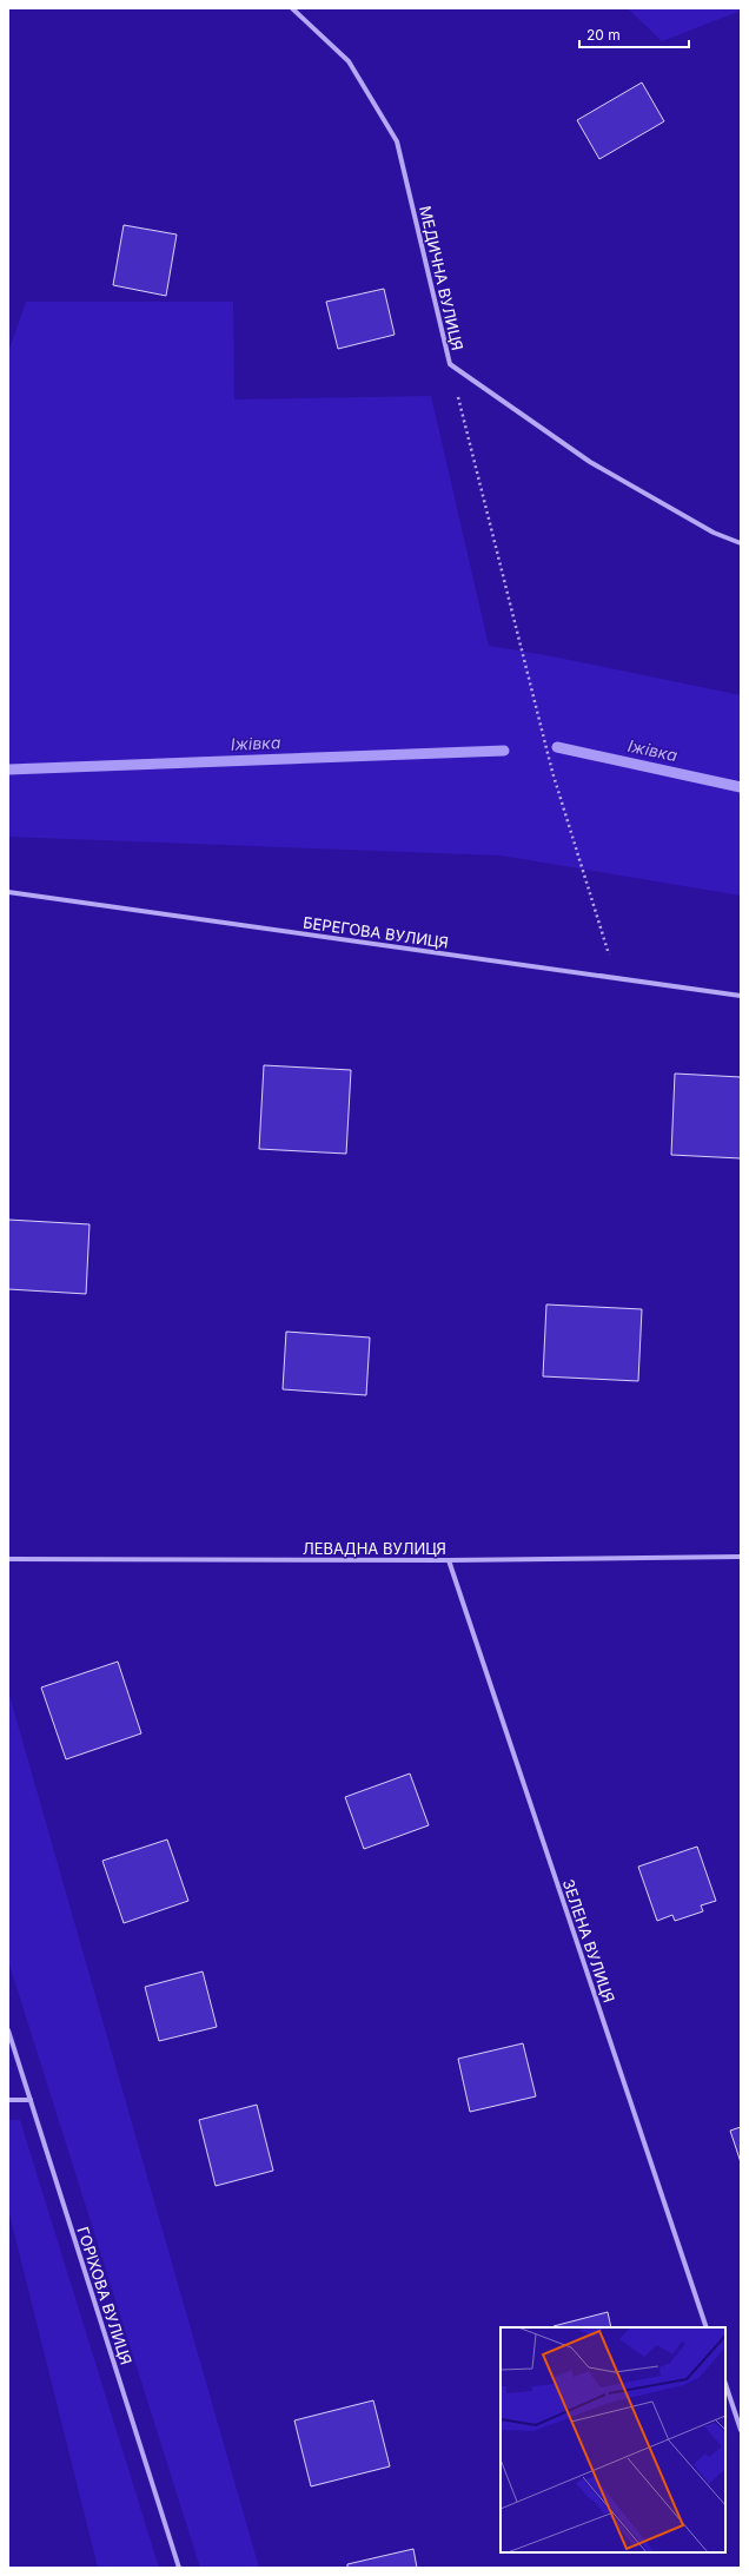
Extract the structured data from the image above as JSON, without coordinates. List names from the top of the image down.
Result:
{
  "streets": {
    "street": [
      "МЕДИЧНА ВУЛИЦЯ",
      "БЕРЕГОВА ВУЛИЦЯ",
      "ЛЕВАДНА ВУЛИЦЯ",
      "ЗЕЛЕНА ВУЛИЦЯ",
      "ГОРІХОВА ВУЛИЦЯ"
    ]
  },
  "crossings": [
    ["ЛЕВАДНА ВУЛИЦЯ", "ЗЕЛЕНА ВУЛИЦЯ"]
  ],
  "water": ["Іжівка"],
  "scale_bar": "20 m"
}
